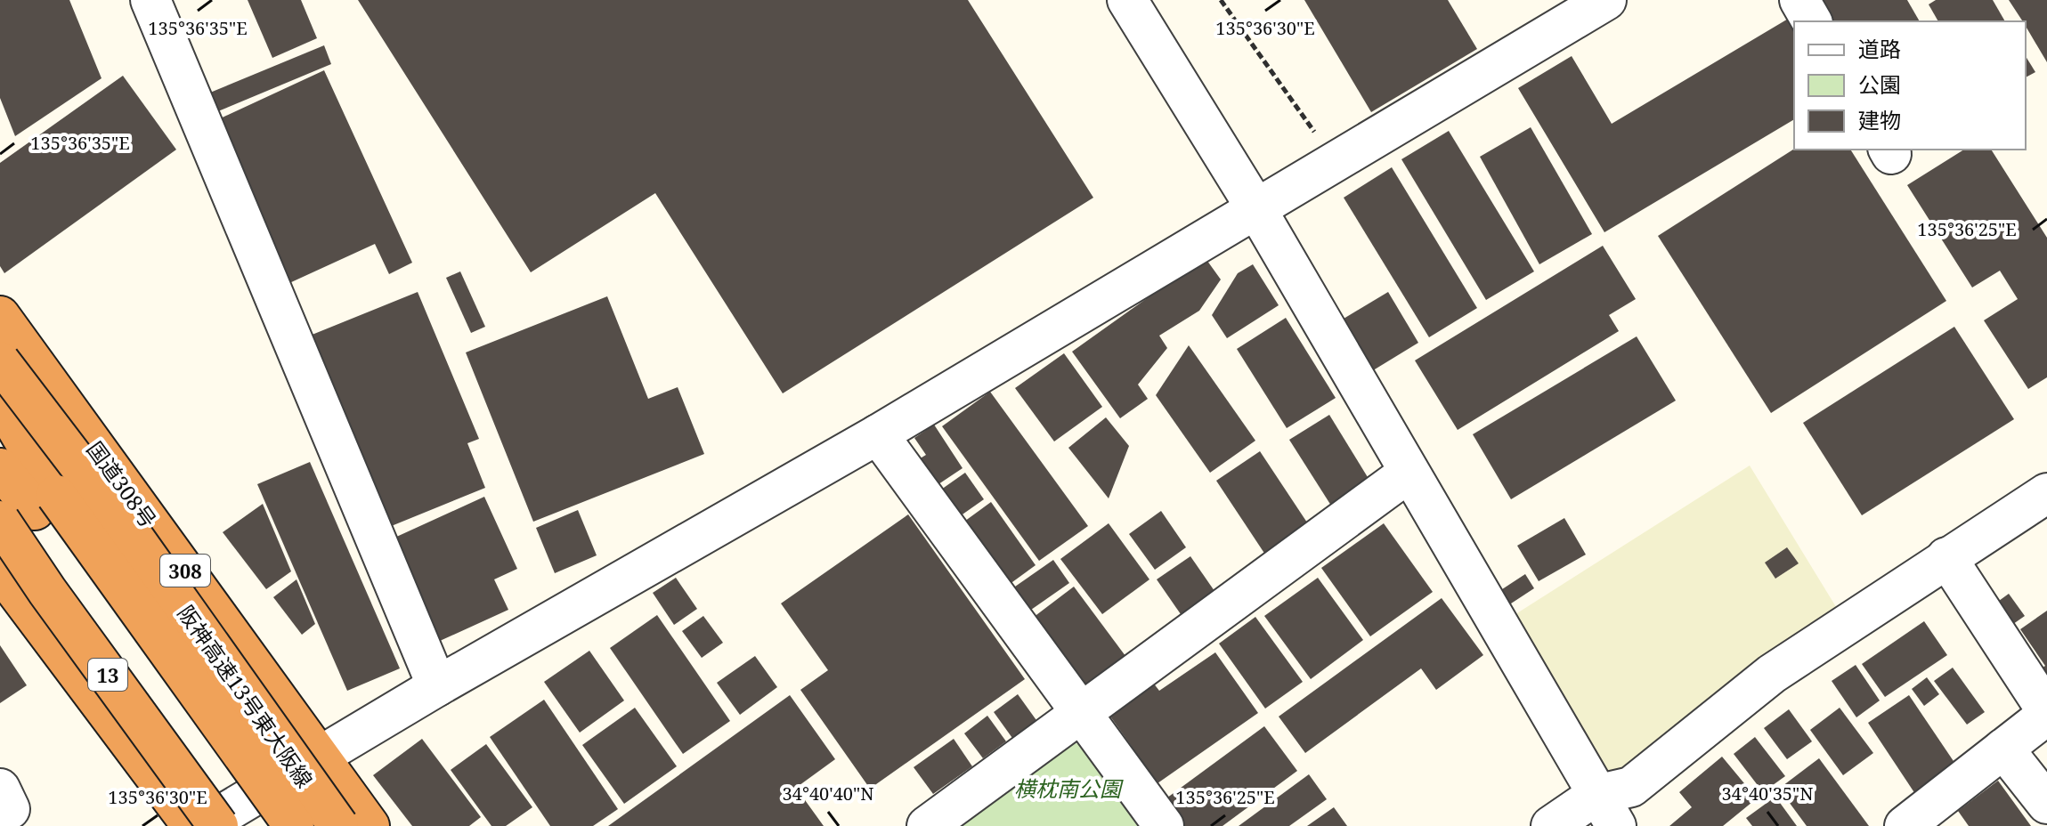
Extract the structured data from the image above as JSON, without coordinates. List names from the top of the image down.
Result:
{
  "streets": {
    "highway": [
      "国道308号",
      "308",
      "13",
      "阪神高速13号東大阪線"
    ]
  },
  "parks": ["横枕南公園"],
  "legend": ["道路", "公園", "建物"],
  "coordinates": [
    "135°36'35\"E",
    "135°36'30\"E",
    "135°36'25\"E",
    "34°40'40\"N",
    "34°40'35\"N"
  ]
}
